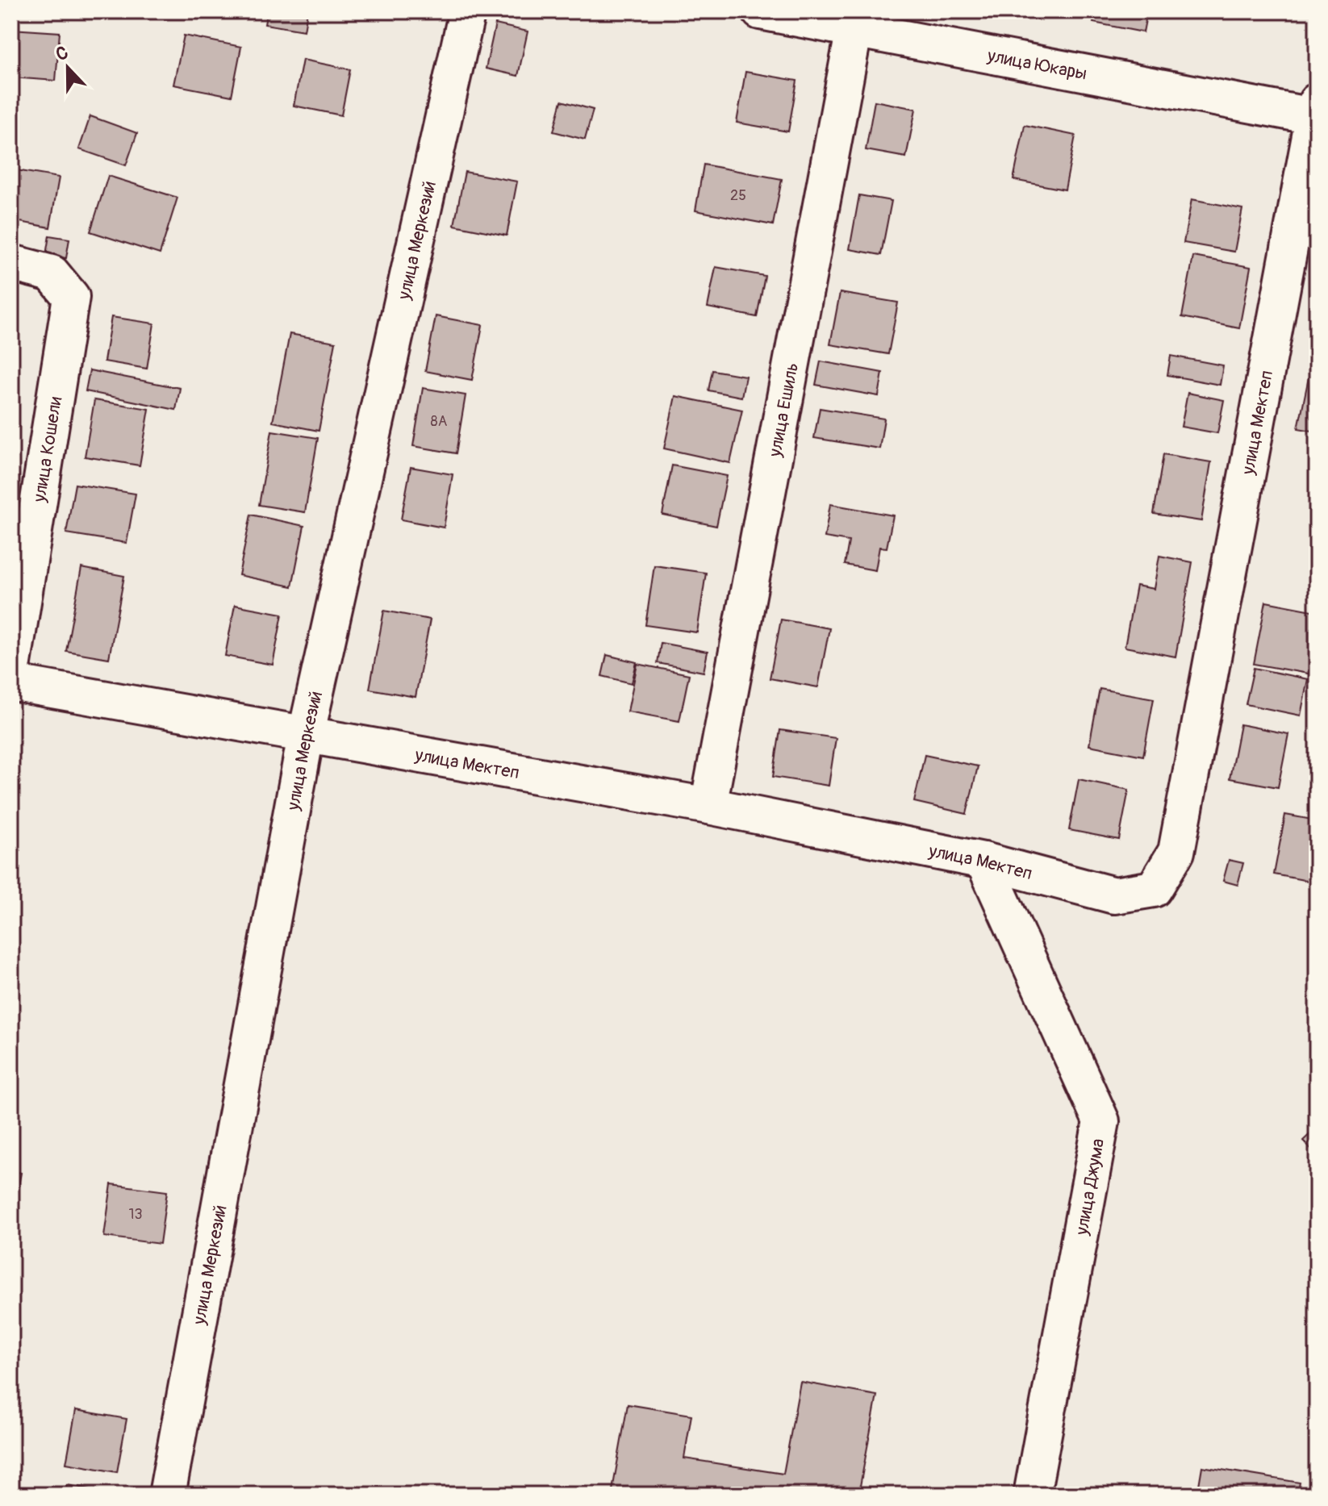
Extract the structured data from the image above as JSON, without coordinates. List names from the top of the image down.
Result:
{
  "streets": {
    "street": [
      "улица Юкары",
      "улица Меркезий",
      "улица Ешиль",
      "улица Мектеп",
      "улица Кошели",
      "улица Джума"
    ]
  },
  "crossings": [
    ["улица Юкары", "улица Ешиль"],
    ["улица Юкары", "улица Мектеп"],
    ["улица Меркезий", "улица Мектеп"],
    ["улица Ешиль", "улица Мектеп"],
    ["улица Мектеп", "улица Джума"]
  ],
  "house_numbers": ["25", "8А", "13"],
  "north": "top"
}
